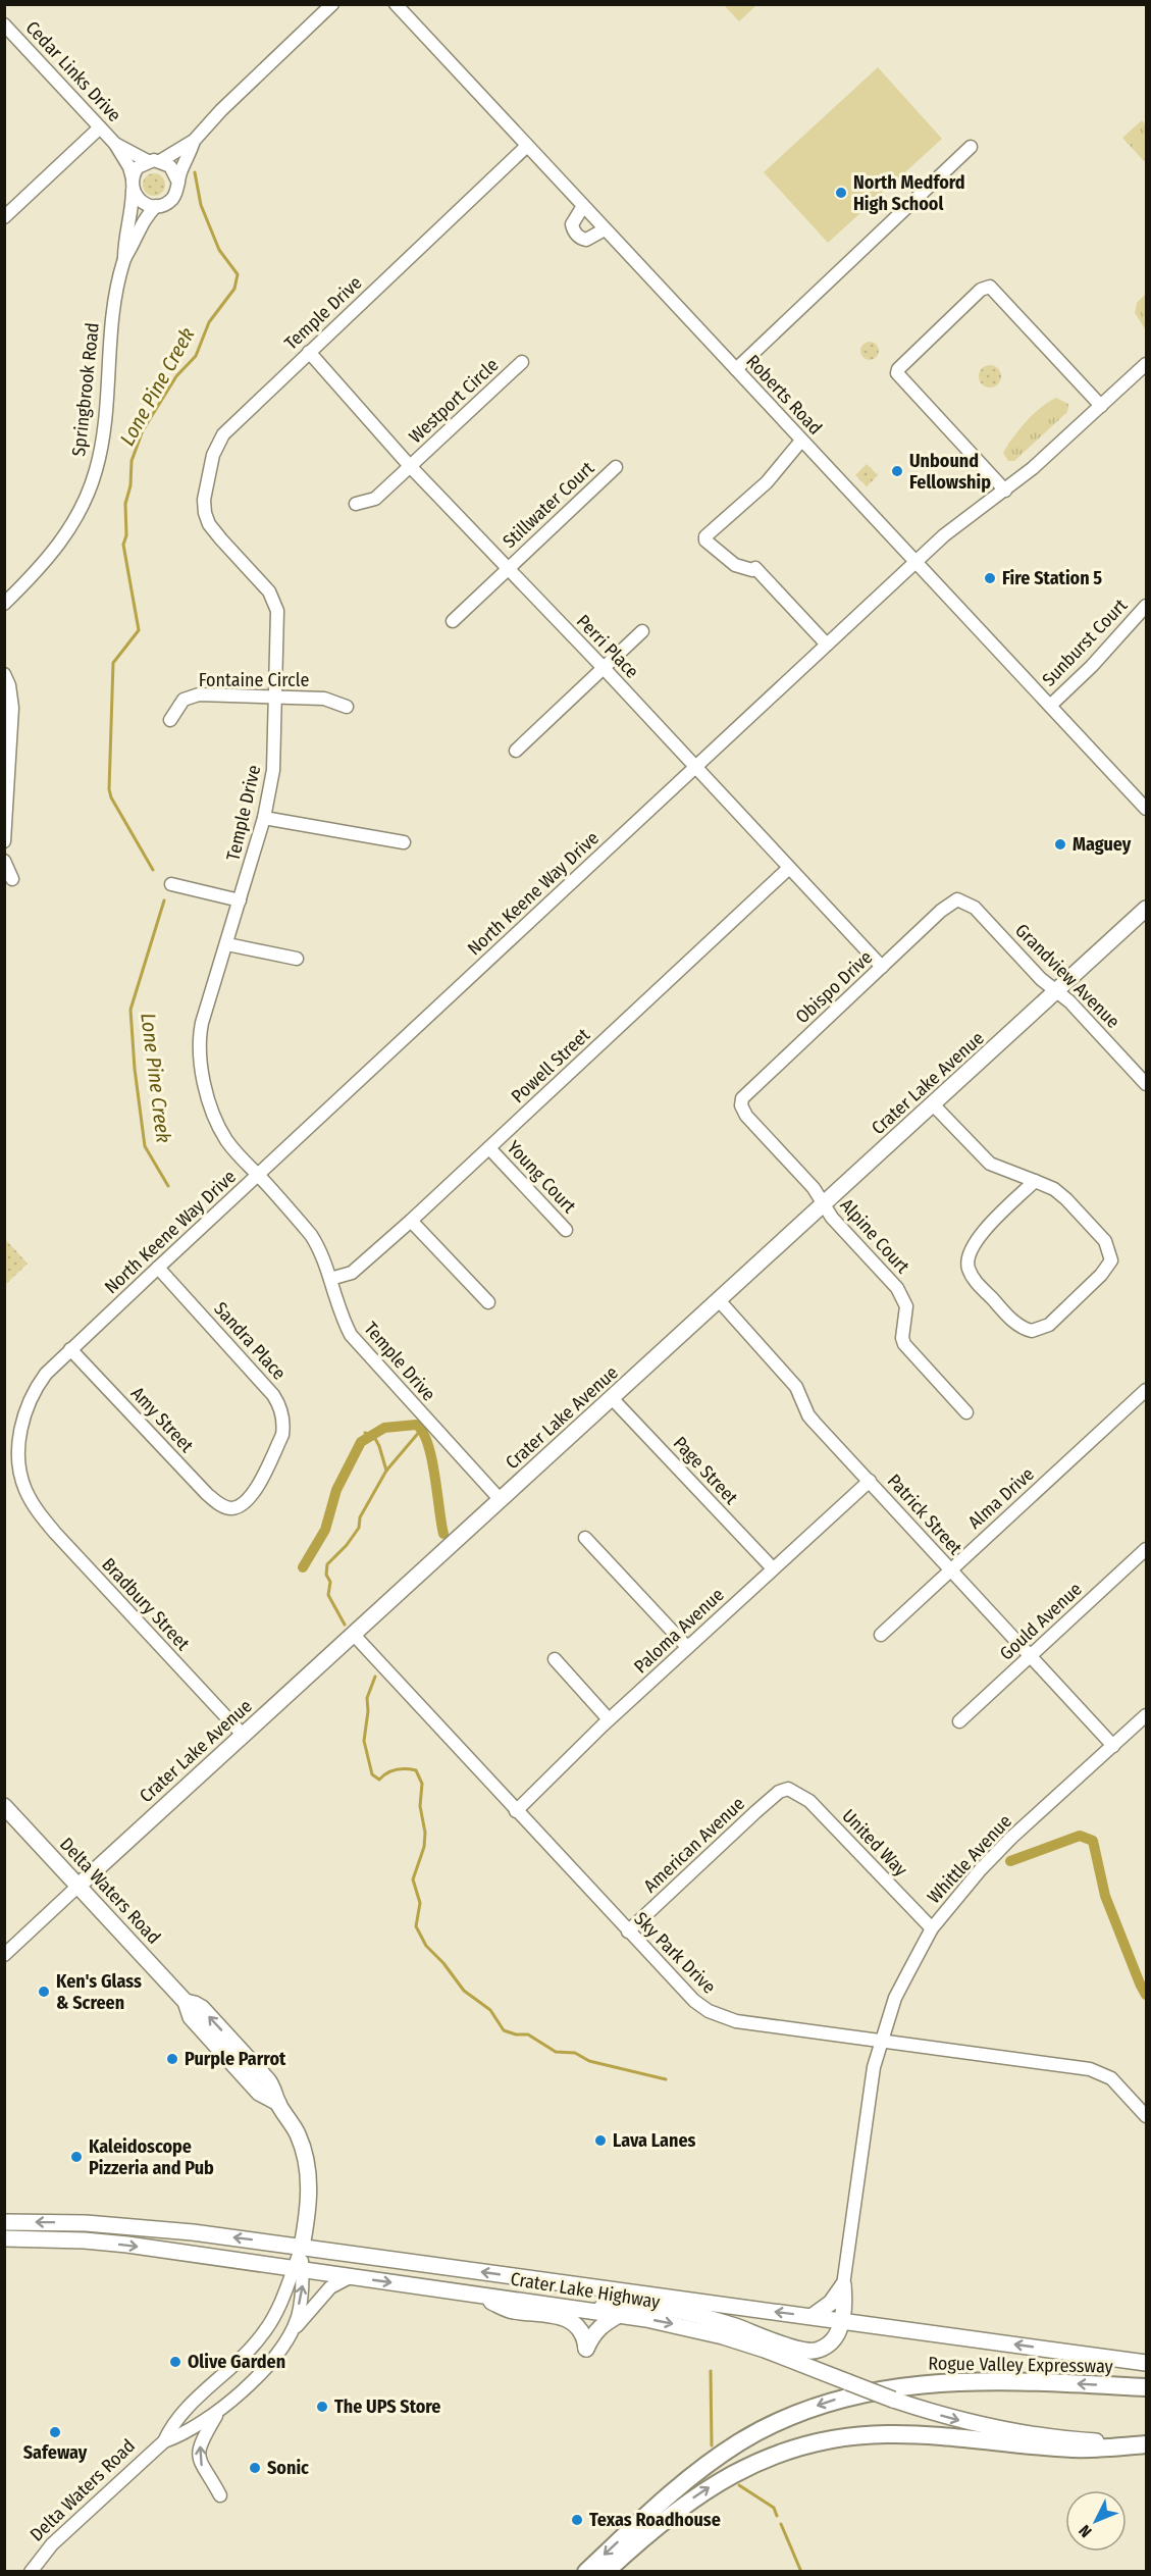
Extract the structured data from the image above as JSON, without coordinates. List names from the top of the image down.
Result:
{
  "streets": {
    "highway": ["Rogue Valley Expressway"],
    "main road": ["Crater Lake Avenue", "Delta Waters Road", "Crater Lake Highway"],
    "street": [
      "Cedar Links Drive",
      "Temple Drive",
      "Springbrook Road",
      "Roberts Road",
      "Westport Circle",
      "Stillwater Court",
      "Sunburst Court",
      "Perri Place",
      "Fontaine Circle",
      "North Keene Way Drive",
      "Grandview Avenue",
      "Obispo Drive",
      "Powell Street",
      "Young Court",
      "Alpine Court",
      "Sandra Place",
      "Amy Street",
      "Page Street",
      "Alma Drive",
      "Patrick Street",
      "Bradbury Street",
      "Gould Avenue",
      "Paloma Avenue",
      "United Way",
      "American Avenue",
      "Whittle Avenue",
      "Sky Park Drive"
    ]
  },
  "crossings": [
    ["Cedar Links Drive", "Springbrook Road"],
    ["Temple Drive", "Roberts Road"],
    ["Temple Drive", "Perri Place"],
    ["Temple Drive", "Fontaine Circle"],
    ["Temple Drive", "North Keene Way Drive"],
    ["Temple Drive", "Powell Street"],
    ["Temple Drive", "Crater Lake Avenue"],
    ["Roberts Road", "Sunburst Court"],
    ["Roberts Road", "North Keene Way Drive"],
    ["Westport Circle", "Perri Place"],
    ["Stillwater Court", "Perri Place"],
    ["Perri Place", "North Keene Way Drive"],
    ["Perri Place", "Obispo Drive"],
    ["Perri Place", "Powell Street"],
    ["North Keene Way Drive", "Sandra Place"],
    ["North Keene Way Drive", "Amy Street"],
    ["North Keene Way Drive", "Bradbury Street"],
    ["Grandview Avenue", "Obispo Drive"],
    ["Grandview Avenue", "Crater Lake Avenue"],
    ["Obispo Drive", "Alpine Court"],
    ["Powell Street", "Young Court"],
    ["Crater Lake Avenue", "Alpine Court"],
    ["Crater Lake Avenue", "Page Street"],
    ["Crater Lake Avenue", "Patrick Street"],
    ["Crater Lake Avenue", "Bradbury Street"],
    ["Crater Lake Avenue", "Delta Waters Road"],
    ["Crater Lake Avenue", "Sky Park Drive"],
    ["Sandra Place", "Amy Street"],
    ["Page Street", "Paloma Avenue"],
    ["Alma Drive", "Patrick Street"],
    ["Patrick Street", "Gould Avenue"],
    ["Patrick Street", "Paloma Avenue"],
    ["Patrick Street", "Whittle Avenue"],
    ["Paloma Avenue", "Sky Park Drive"],
    ["United Way", "American Avenue"],
    ["United Way", "Whittle Avenue"],
    ["American Avenue", "Sky Park Drive"],
    ["Whittle Avenue", "Sky Park Drive"],
    ["Delta Waters Road", "Crater Lake Highway"]
  ],
  "water": ["Lone Pine Creek"],
  "places": [
    "North Medford High School",
    "Unbound Fellowship",
    "Fire Station 5",
    "Maguey",
    "Ken's Glass & Screen",
    "Purple Parrot",
    "Lava Lanes",
    "Kaleidoscope Pizzeria and Pub",
    "Olive Garden",
    "The UPS Store",
    "Safeway",
    "Sonic",
    "Texas Roadhouse"
  ],
  "north": "bottom left"
}
